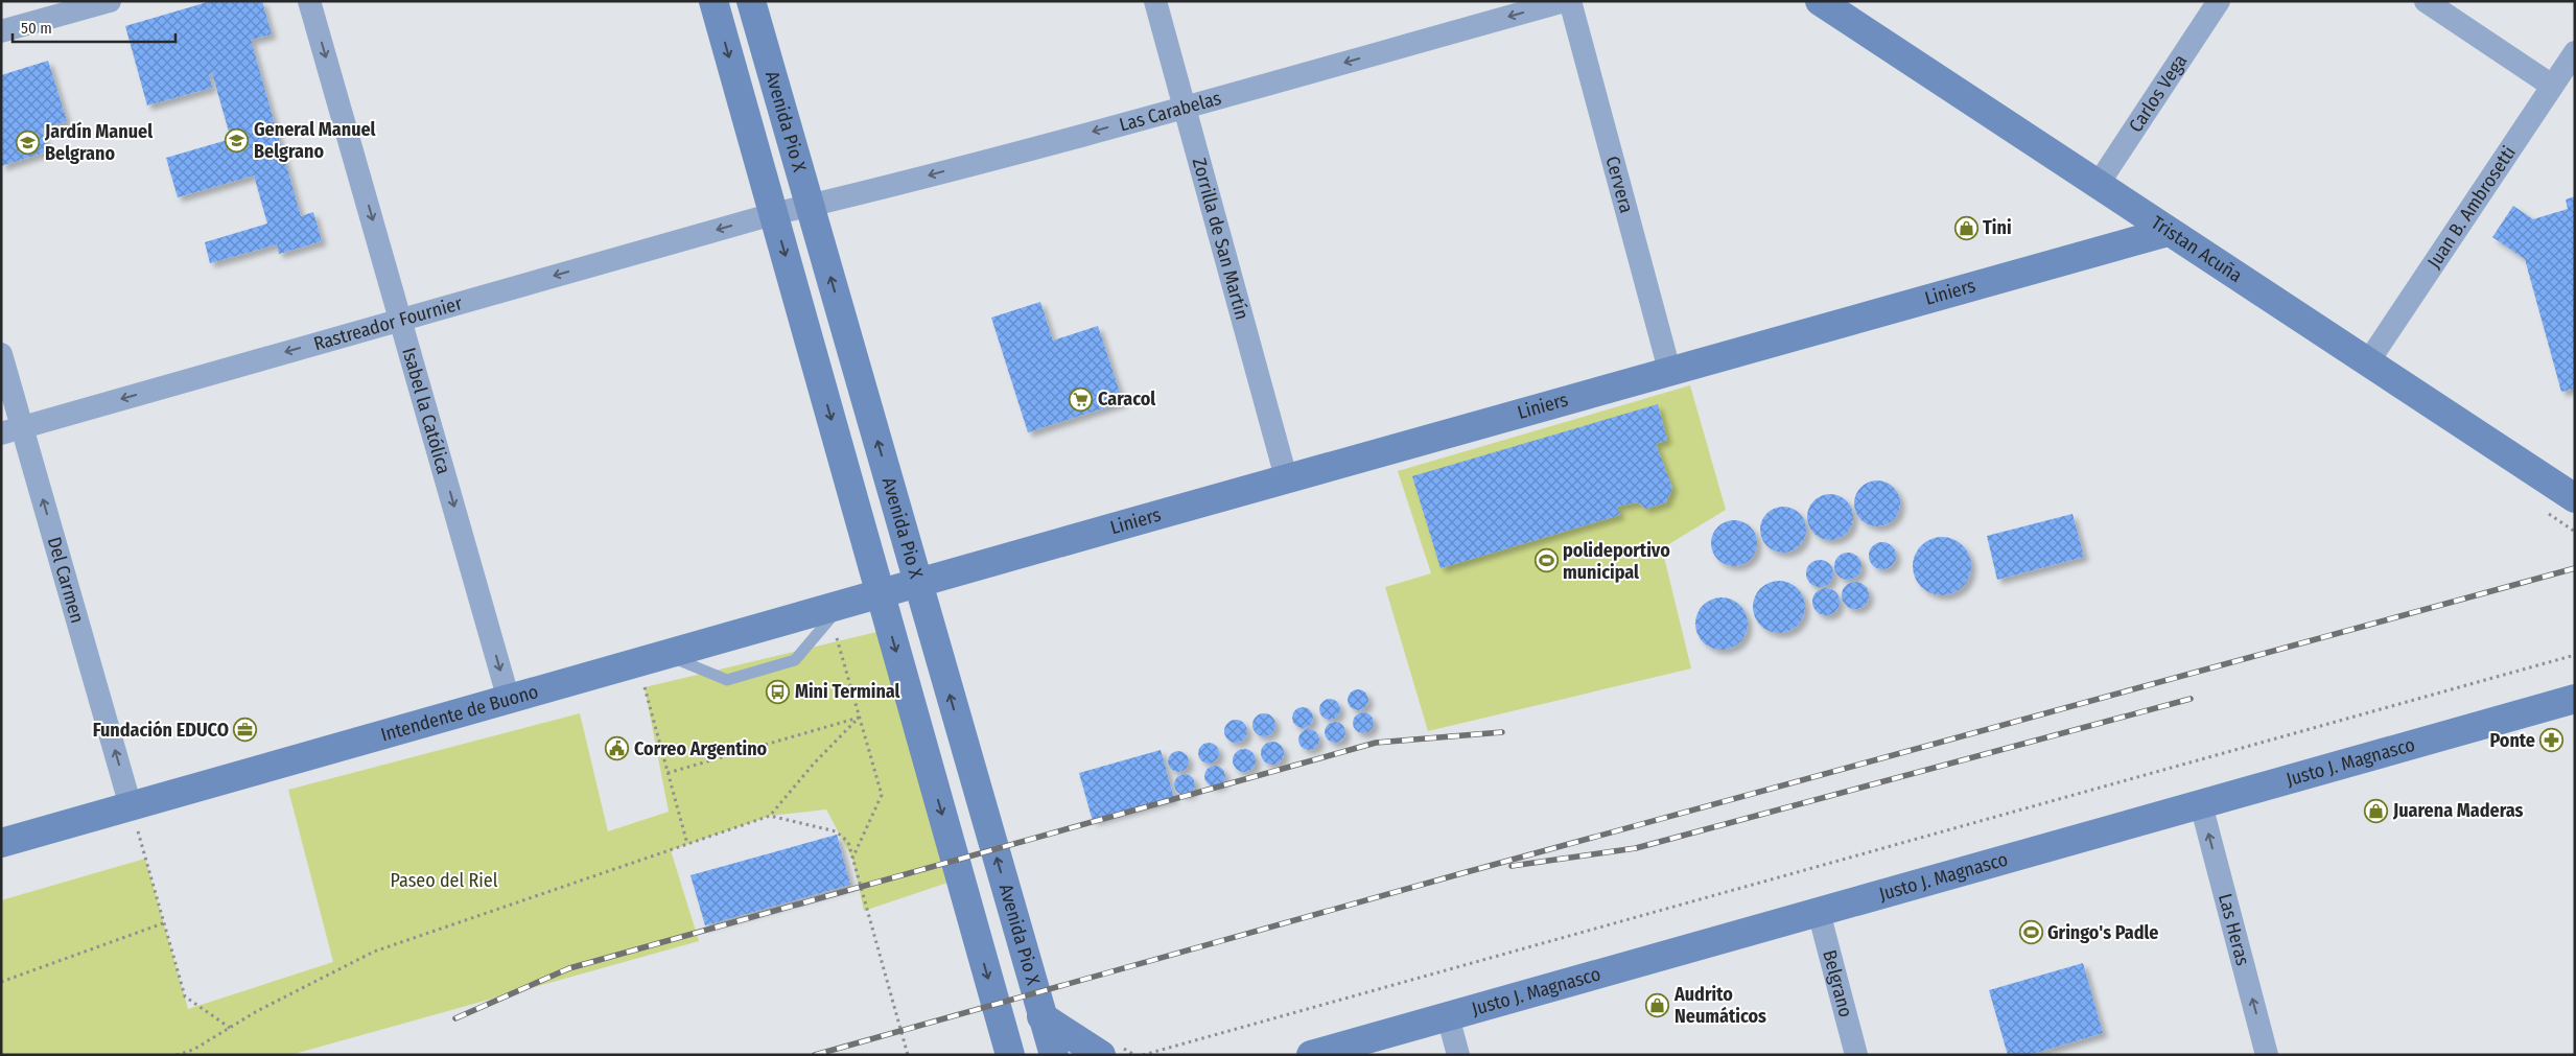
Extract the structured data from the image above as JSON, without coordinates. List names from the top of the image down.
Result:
{
  "streets": {
    "main road": [
      "Avenida Pio X",
      "Tristan Acuña",
      "Liniers",
      "Intendente de Buono",
      "Justo J. Magnasco"
    ],
    "street": [
      "Carlos Vega",
      "Las Carabelas",
      "Cervera",
      "Juan B. Ambrosetti",
      "Zorrilla de San Martín",
      "Rastreador Fournier",
      "Isabel la Católica",
      "Del Carmen",
      "Las Heras",
      "Belgrano"
    ]
  },
  "crossings": [
    ["Carlos Vega", "Tristan Acuña"],
    ["Las Carabelas", "Avenida Pio X"],
    ["Las Carabelas", "Zorrilla de San Martín"],
    ["Las Carabelas", "Rastreador Fournier"],
    ["Avenida Pio X", "Liniers"],
    ["Avenida Pio X", "Rastreador Fournier"],
    ["Avenida Pio X", "Intendente de Buono"],
    ["Cervera", "Liniers"],
    ["Juan B. Ambrosetti", "Tristan Acuña"],
    ["Zorrilla de San Martín", "Liniers"],
    ["Tristan Acuña", "Liniers"],
    ["Liniers", "Intendente de Buono"],
    ["Rastreador Fournier", "Isabel la Católica"],
    ["Rastreador Fournier", "Del Carmen"],
    ["Isabel la Católica", "Intendente de Buono"],
    ["Del Carmen", "Intendente de Buono"],
    ["Justo J. Magnasco", "Las Heras"],
    ["Justo J. Magnasco", "Belgrano"]
  ],
  "one_way": [
    "Las Carabelas",
    "Rastreador Fournier",
    "Isabel la Católica",
    "Del Carmen",
    "Las Heras"
  ],
  "parks": ["Paseo del Riel"],
  "places": {
    "school or university": ["General Manuel Belgrano", "Jardín Manuel Belgrano"],
    "shop": ["Tini", "Juarena Maderas", "Audrito Neumáticos"],
    "supermarket": ["Caracol"],
    "sports": ["polideportivo municipal", "Gringo's Padle"],
    "bus stop": ["Mini Terminal"],
    "office": ["Fundación EDUCO"],
    "pharmacy": ["Ponte"],
    "public building": ["Correo Argentino"]
  },
  "scale_bar": "50 m"
}
